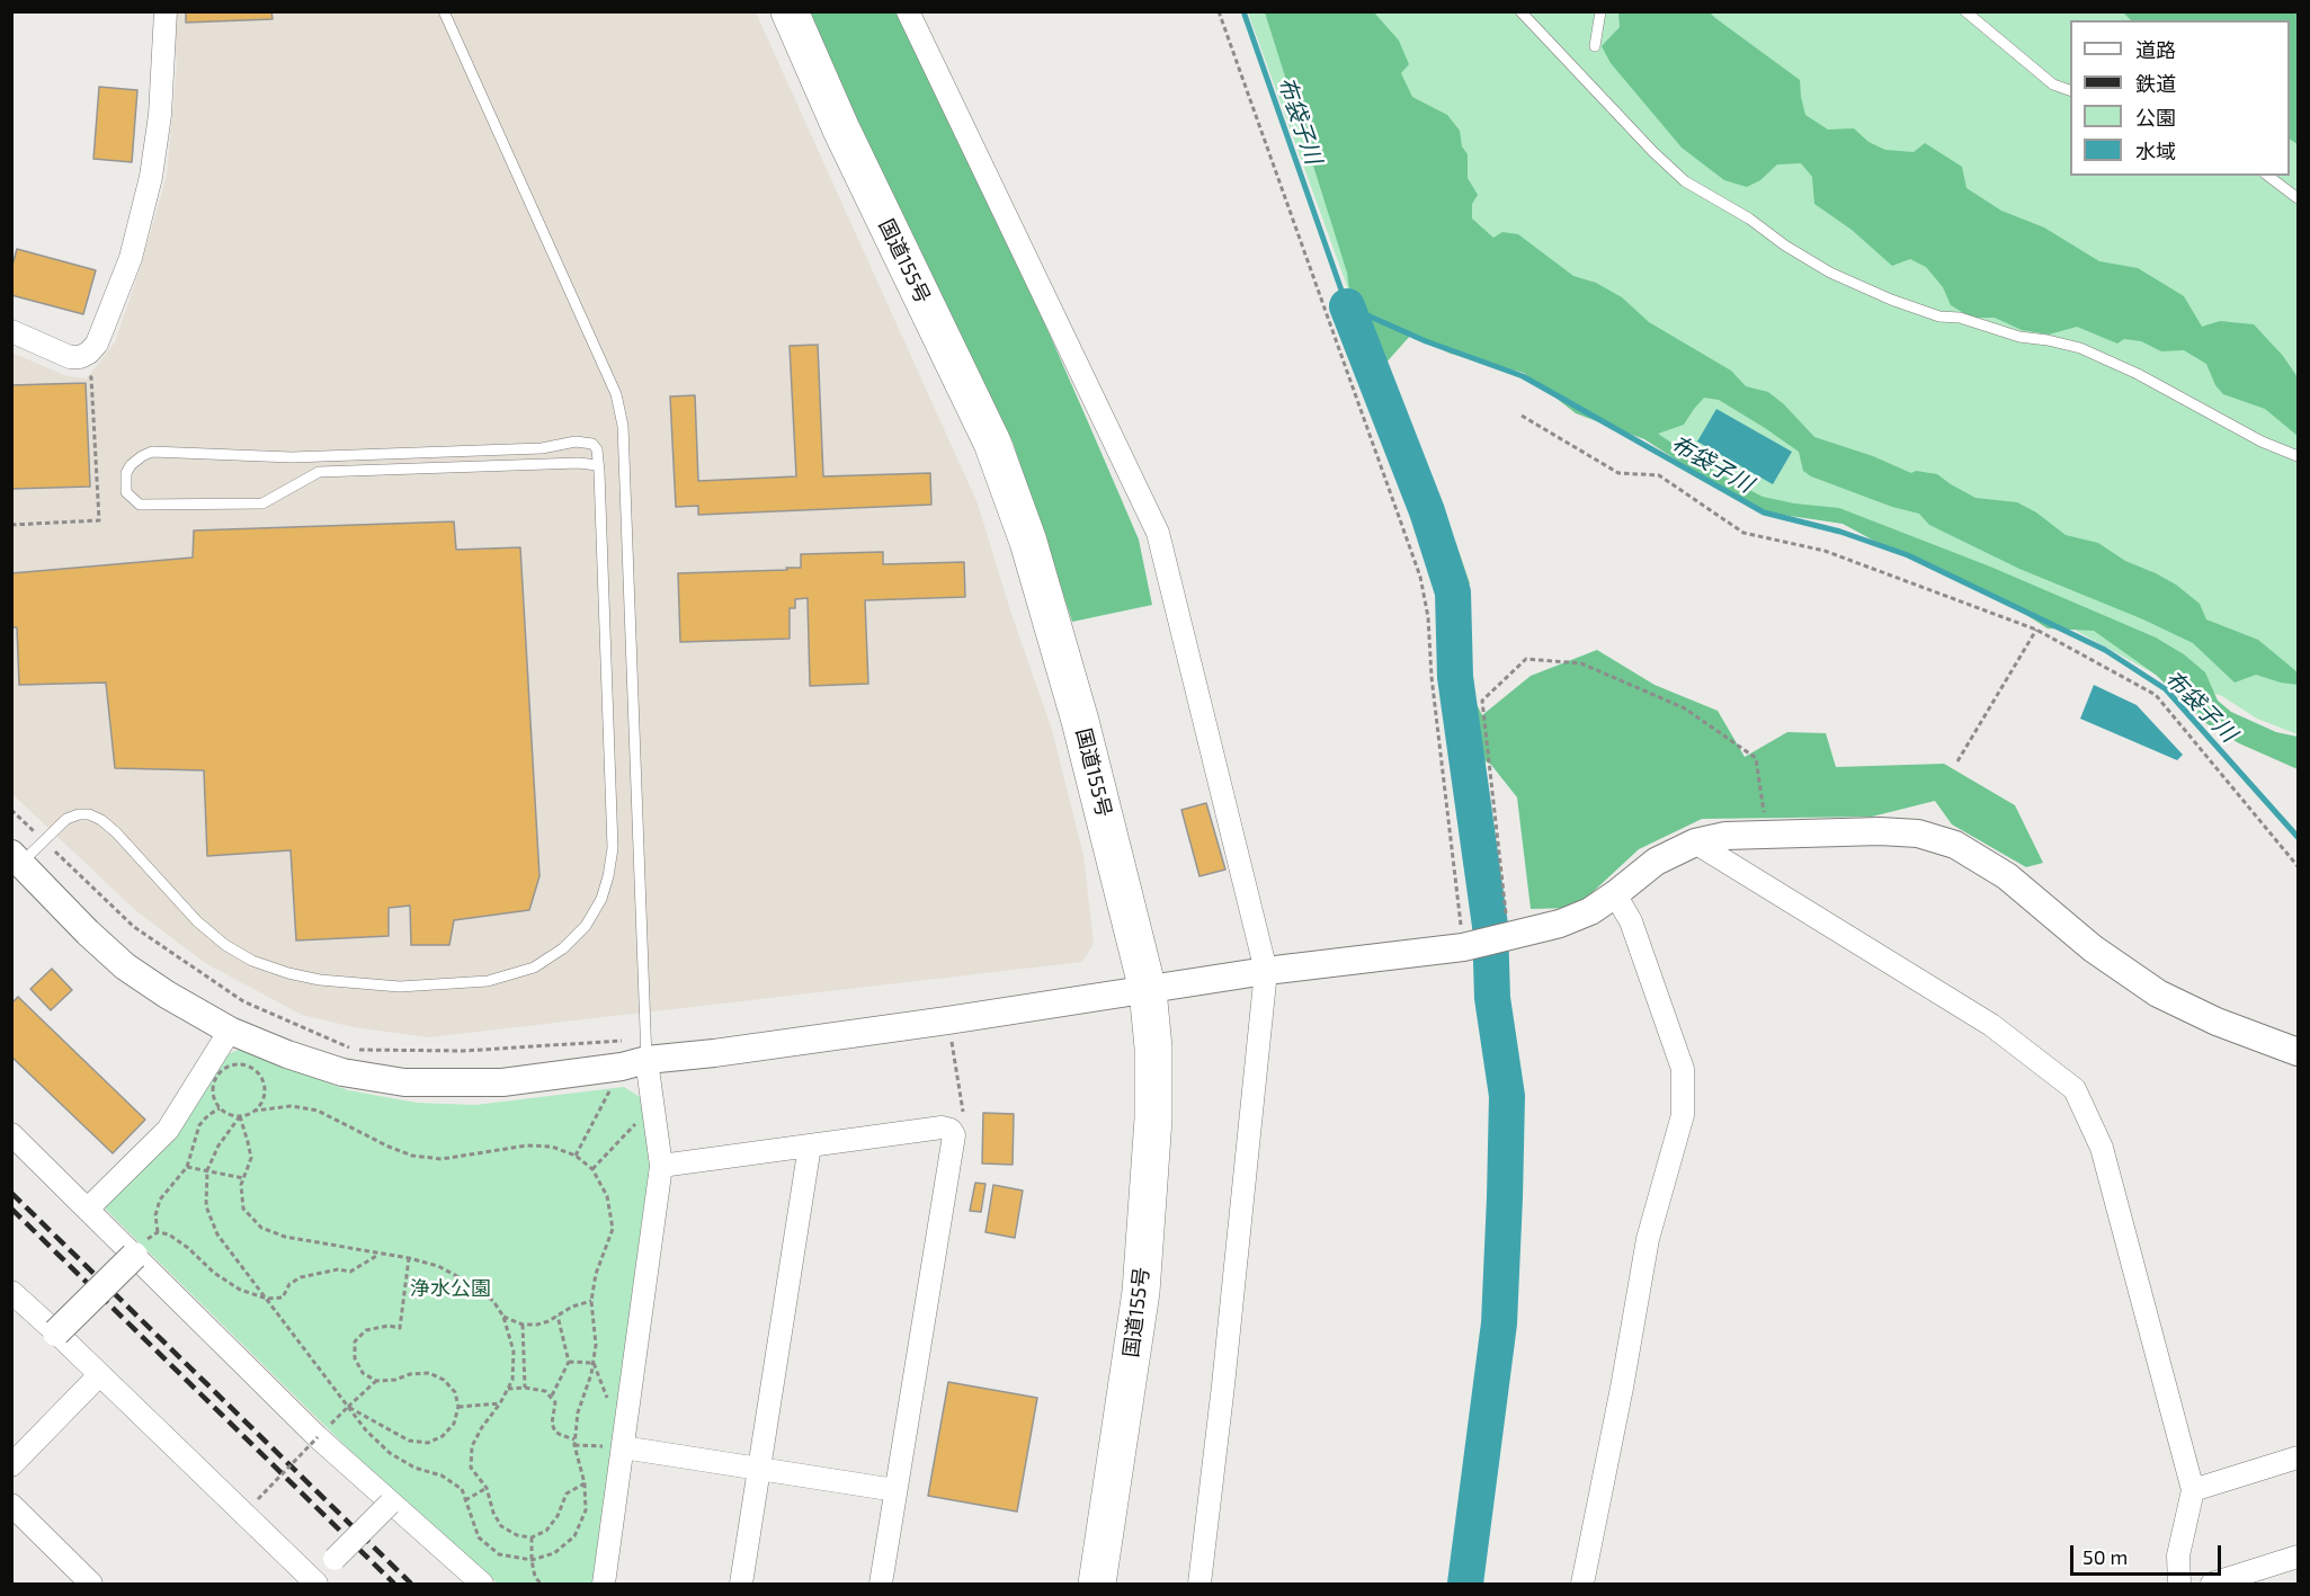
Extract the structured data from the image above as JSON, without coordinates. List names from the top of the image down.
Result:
{
  "streets": {
    "highway": ["国道155号"]
  },
  "water": ["布袋子川"],
  "parks": ["浄水公園"],
  "legend": [
    "道路",
    "鉄道",
    "公園",
    "水域"
  ],
  "scale_bar": "50 m"
}
